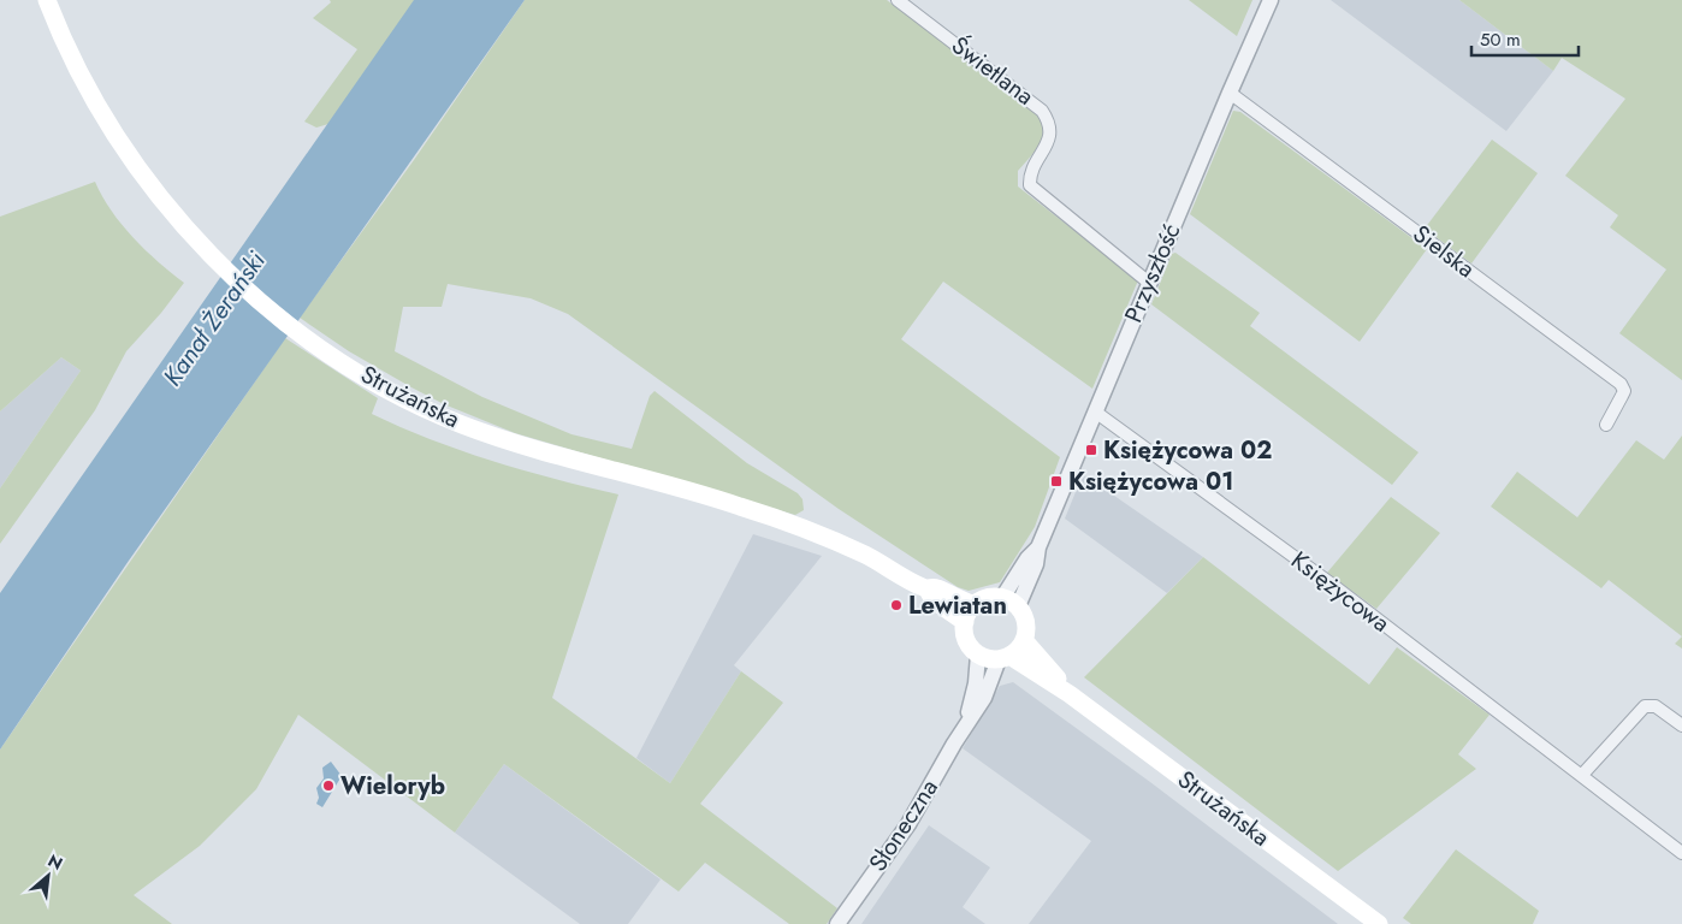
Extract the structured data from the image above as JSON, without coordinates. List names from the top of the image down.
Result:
{
  "streets": {
    "main road": ["Strużańska"],
    "street": [
      "Świetlana",
      "Sielska",
      "Przyszłość",
      "Księżycowa",
      "Słoneczna"
    ]
  },
  "crossings": [
    ["Świetlana", "Przyszłość"],
    ["Sielska", "Przyszłość"],
    ["Przyszłość", "Strużańska"],
    ["Przyszłość", "Księżycowa"],
    ["Przyszłość", "Słoneczna"],
    ["Strużańska", "Słoneczna"]
  ],
  "water": ["Kanał Żerański"],
  "places": {
    "transit": ["Księżycowa 02", "Księżycowa 01"],
    "other": ["Lewiatan", "Wieloryb"]
  },
  "scale_bar": "50 m",
  "north": "top right"
}
